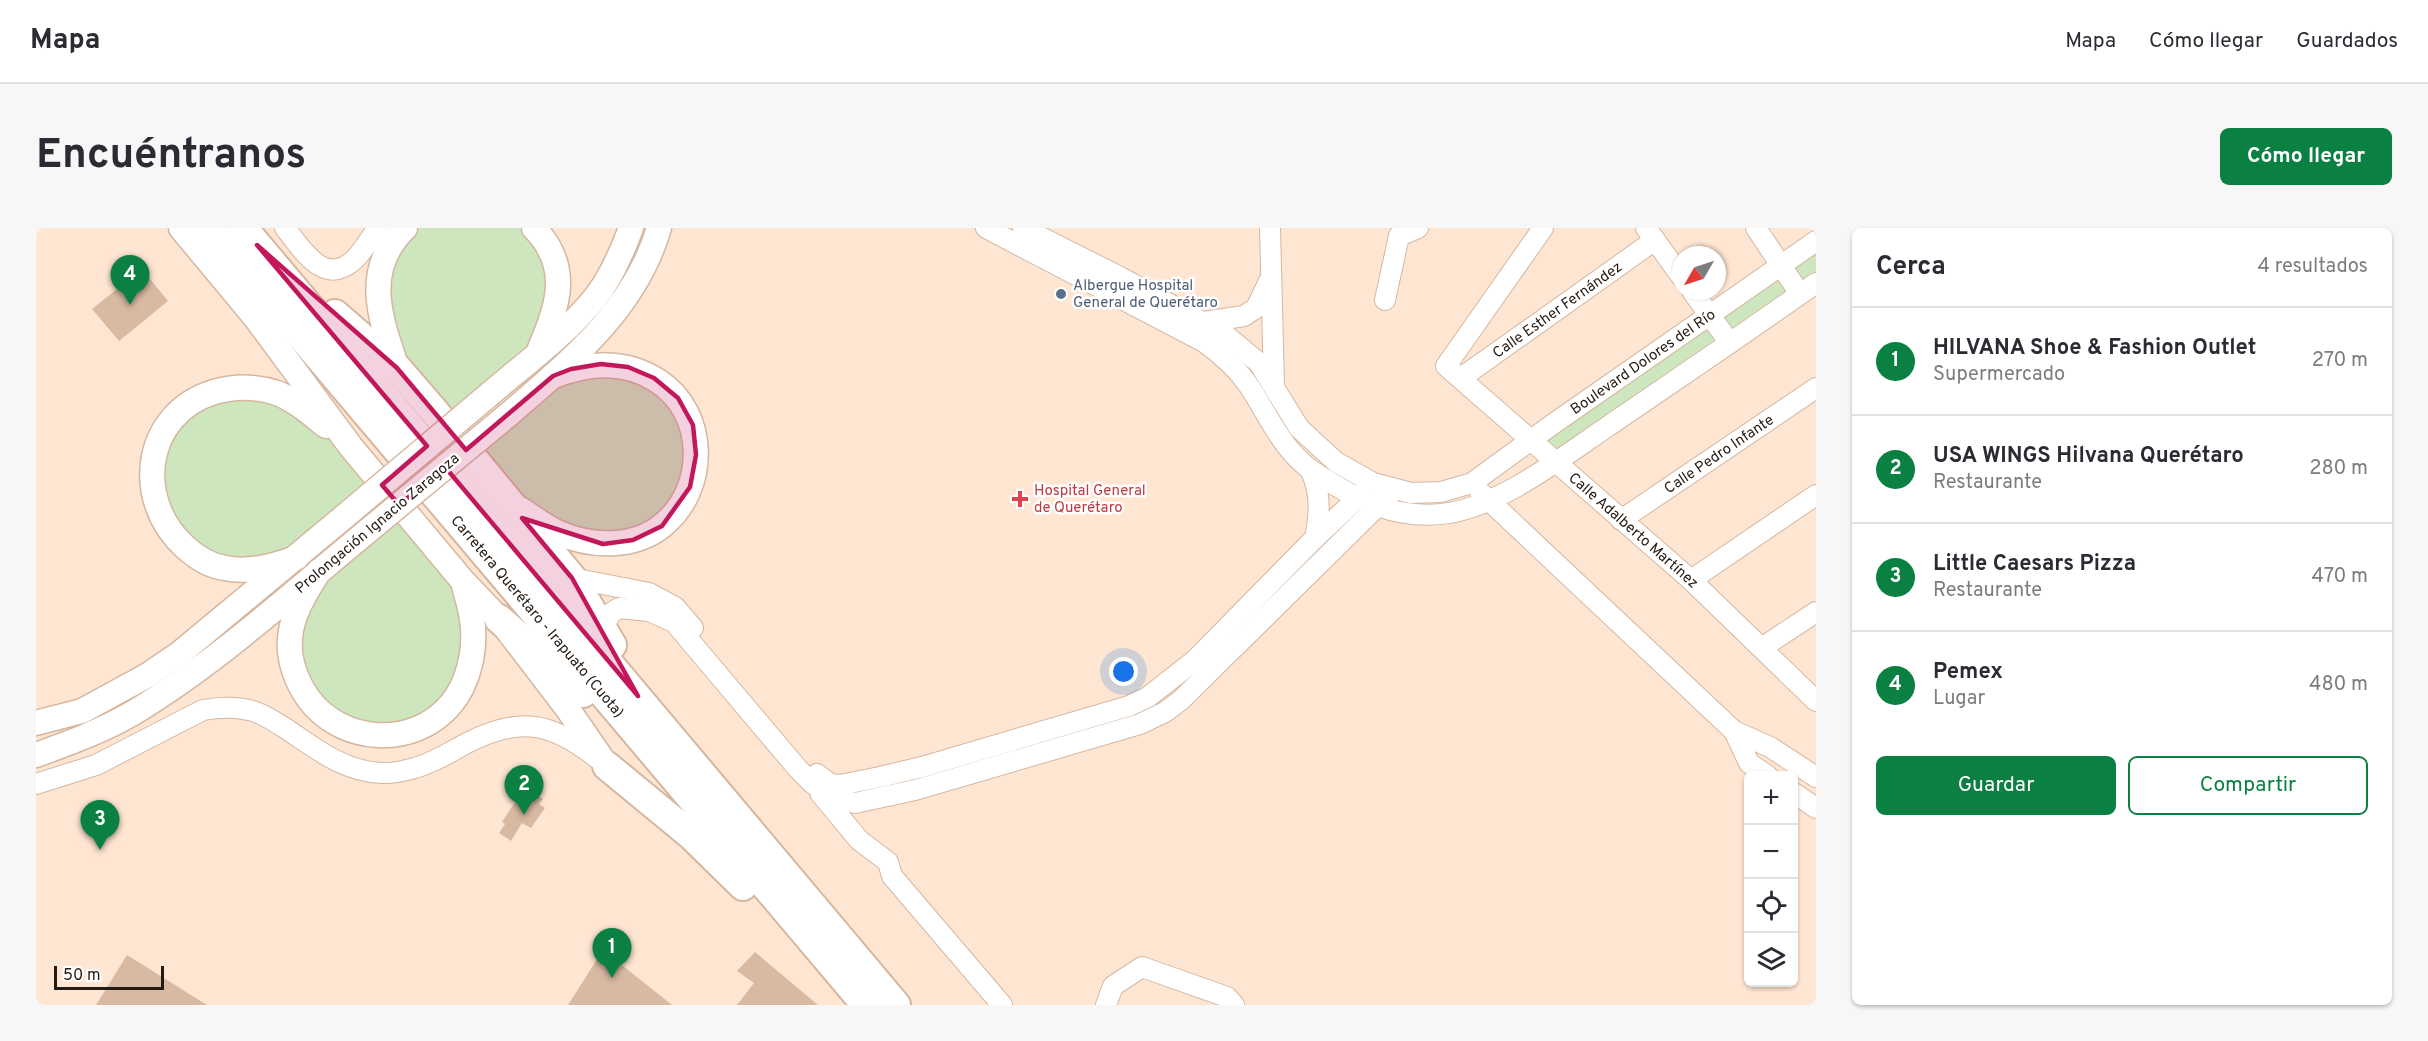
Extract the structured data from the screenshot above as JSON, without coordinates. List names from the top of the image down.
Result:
{
  "streets": {
    "highway": ["Carretera Querétaro - Irapuato (Cuota)"],
    "main road": ["Prolongación Ignacio Zaragoza"],
    "street": [
      "Calle Esther Fernández",
      "Boulevard Dolores del Río",
      "Calle Pedro Infante",
      "Calle Adalberto Martínez"
    ]
  },
  "crossings": [
    ["Calle Esther Fernández", "Calle Adalberto Martínez"],
    ["Boulevard Dolores del Río", "Calle Adalberto Martínez"],
    ["Calle Pedro Infante", "Calle Adalberto Martínez"]
  ],
  "places": {
    "other": ["Albergue Hospital General de Querétaro"],
    "health": ["Hospital General de Querétaro"]
  },
  "scale_bar": "50 m",
  "north": "bottom left",
  "page": {
    "header": "Mapa",
    "nav": ["Mapa", "Cómo llegar", "Guardados"],
    "buttons": [
      "Cómo llegar",
      ["Guardar", "Compartir"]
    ],
    "title": "Encuéntranos",
    "heading": ["Cerca", "4 resultados"],
    "pins": [
      "4",
      "2",
      "3",
      "1"
    ],
    "list": [
      {
        "mark": "1",
        "name": "HILVANA Shoe & Fashion Outlet",
        "note": "Supermercado",
        "value": "270 m"
      },
      {
        "mark": "2",
        "name": "USA WINGS Hilvana Querétaro",
        "note": "Restaurante",
        "value": "280 m"
      },
      {
        "mark": "3",
        "name": "Little Caesars Pizza",
        "note": "Restaurante",
        "value": "470 m"
      },
      {
        "mark": "4",
        "name": "Pemex",
        "note": "Lugar",
        "value": "480 m"
      }
    ],
    "map_buttons": ["+", "−"],
    "scale": "50 m"
  }
}
